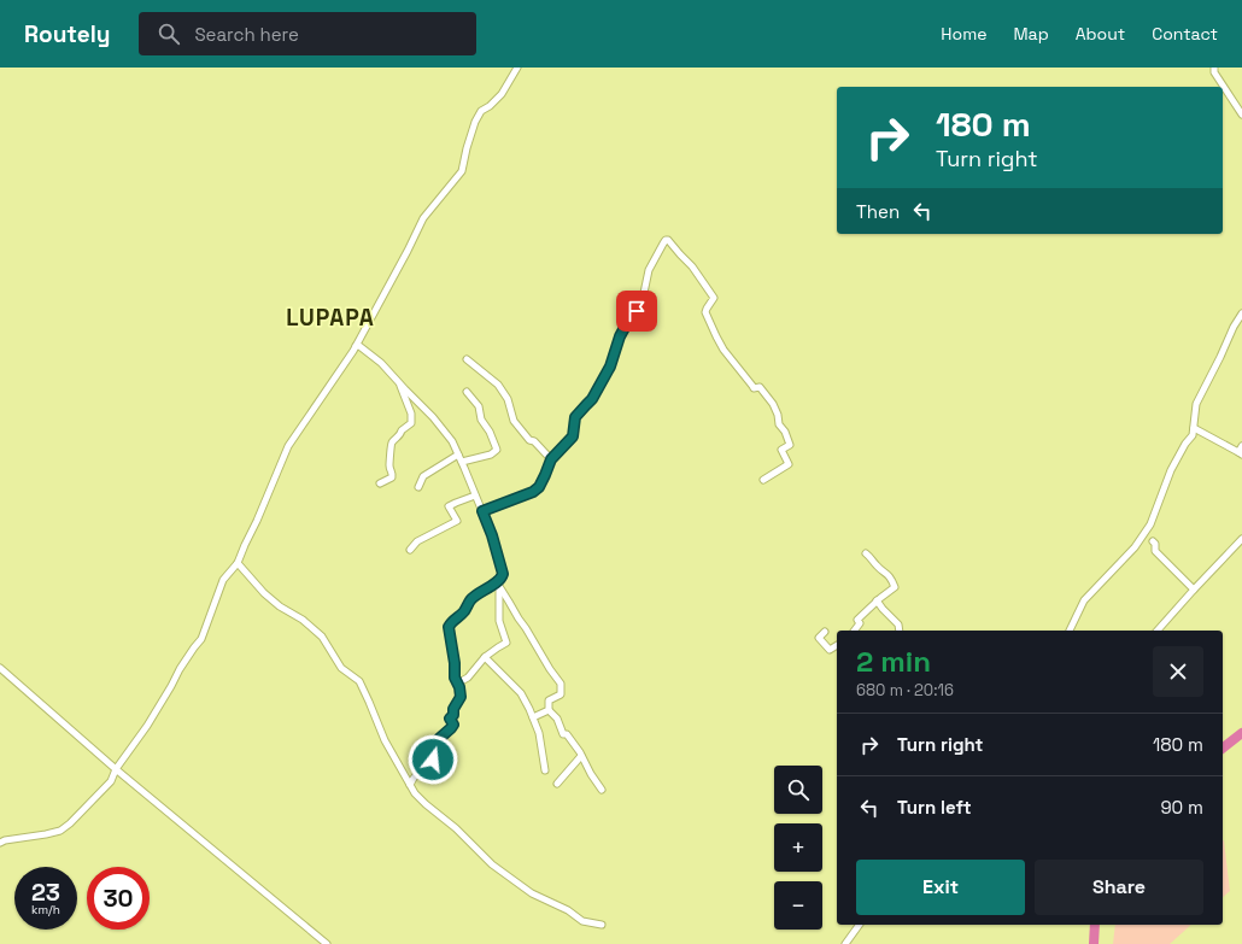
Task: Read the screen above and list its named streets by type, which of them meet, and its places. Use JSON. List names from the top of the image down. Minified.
{"districts":["LUPAPA"],"page":{"header":"Routely","search":"Search here","nav":["Home","Map","About","Contact"],"turn":["180 m","Turn right"],"then":"Then","heading":["2 min","680 m · 20:16"],"list":[{"name":"Turn right","value":"180 m"},{"name":"Turn left","value":"90 m"}],"map_buttons":["+","−"],"buttons":["Exit","Share"],"speed":"23 km/h","limit":"30"}}
